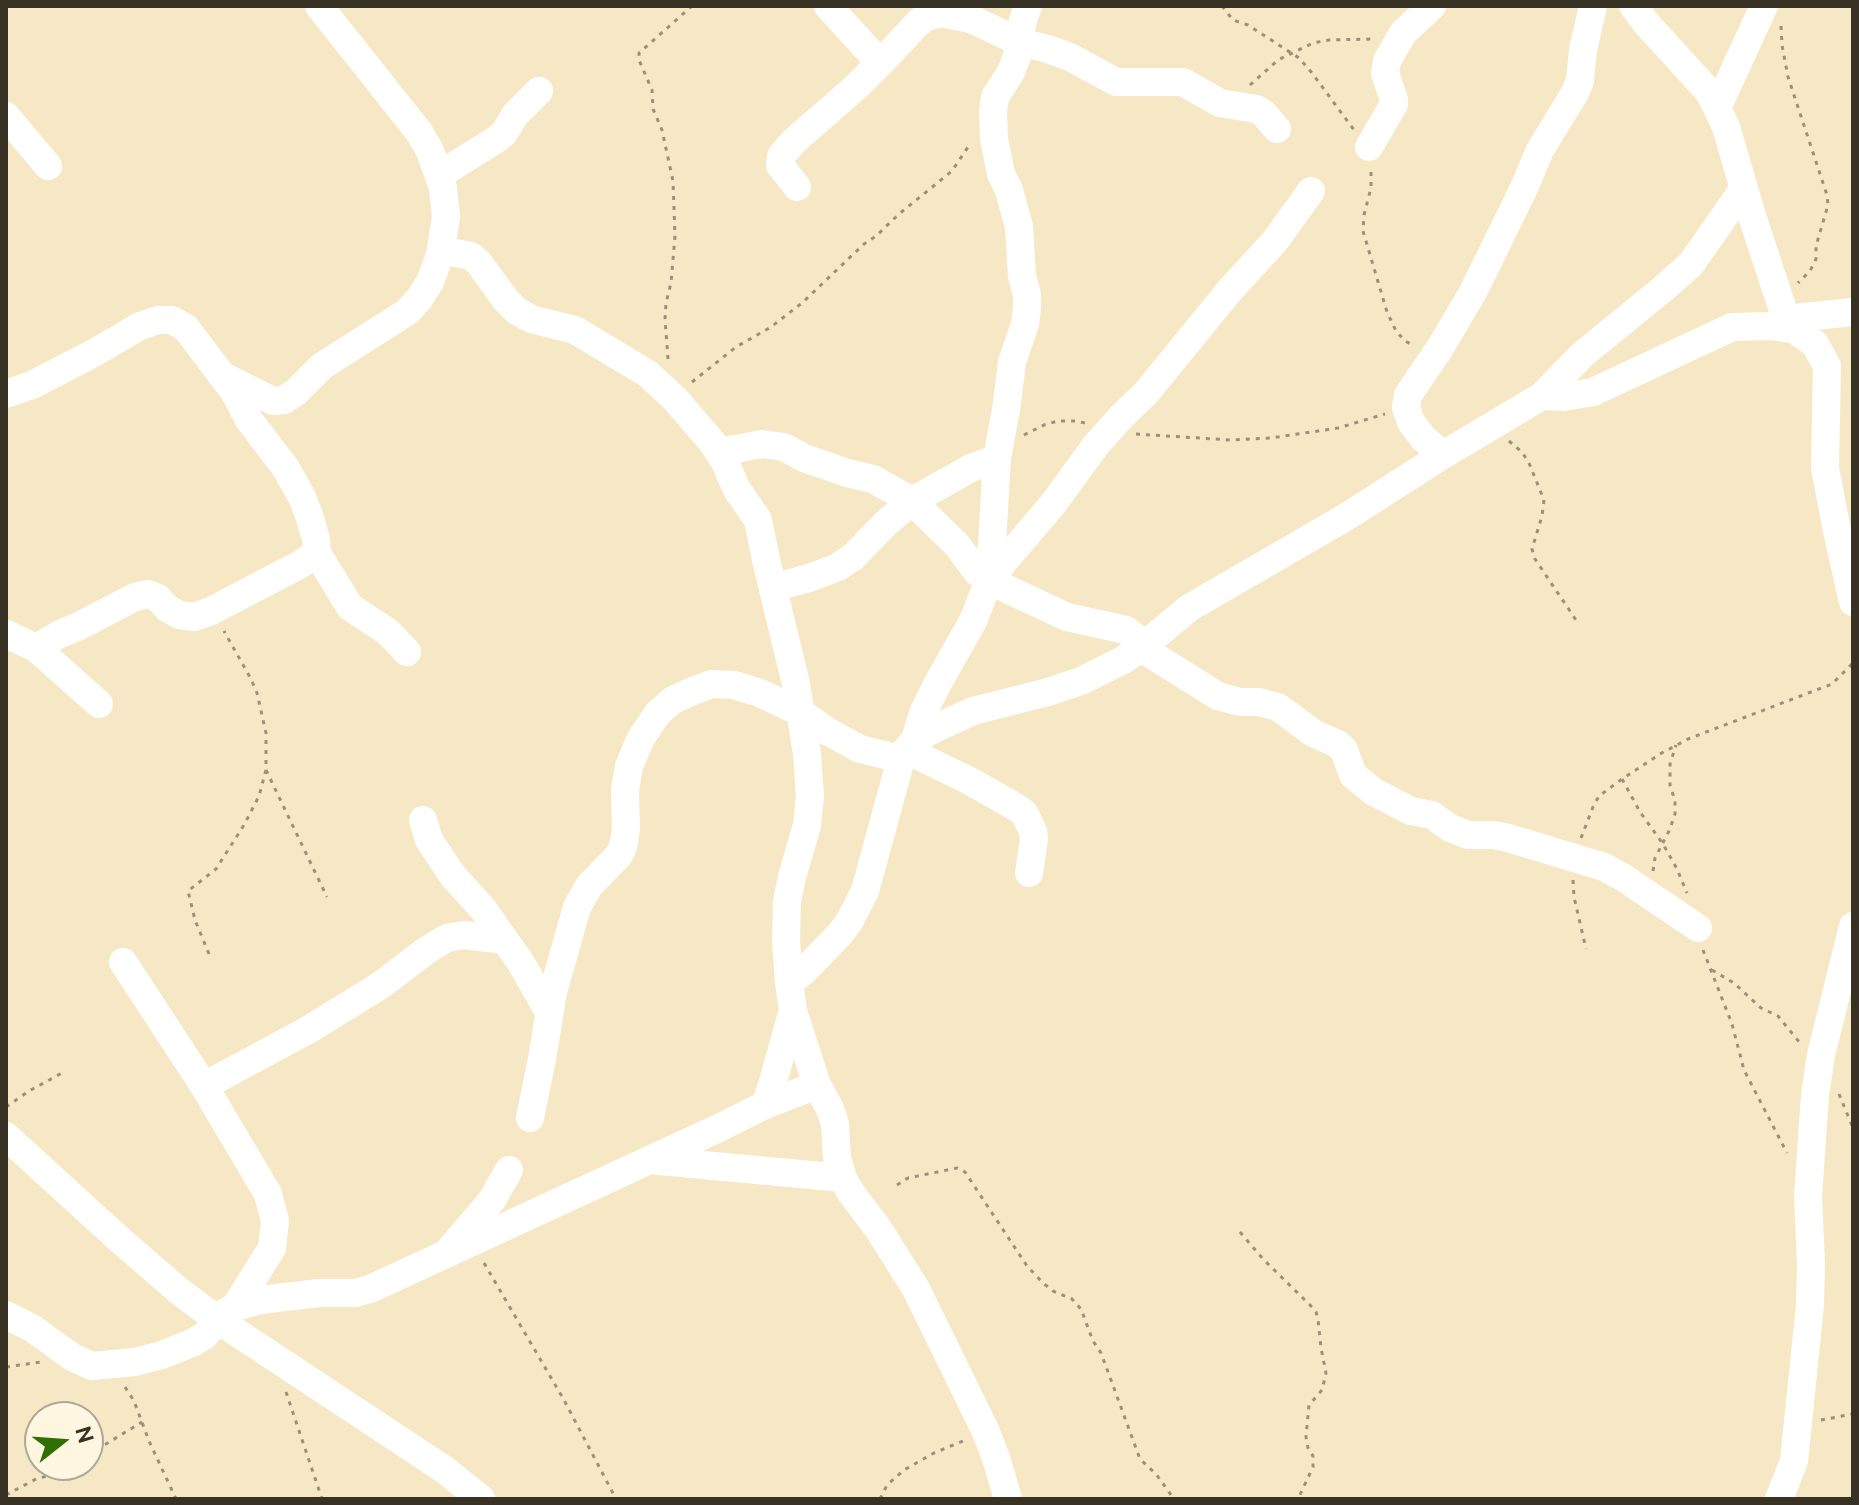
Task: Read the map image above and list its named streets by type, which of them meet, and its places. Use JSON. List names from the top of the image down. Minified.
{"north":"right"}
